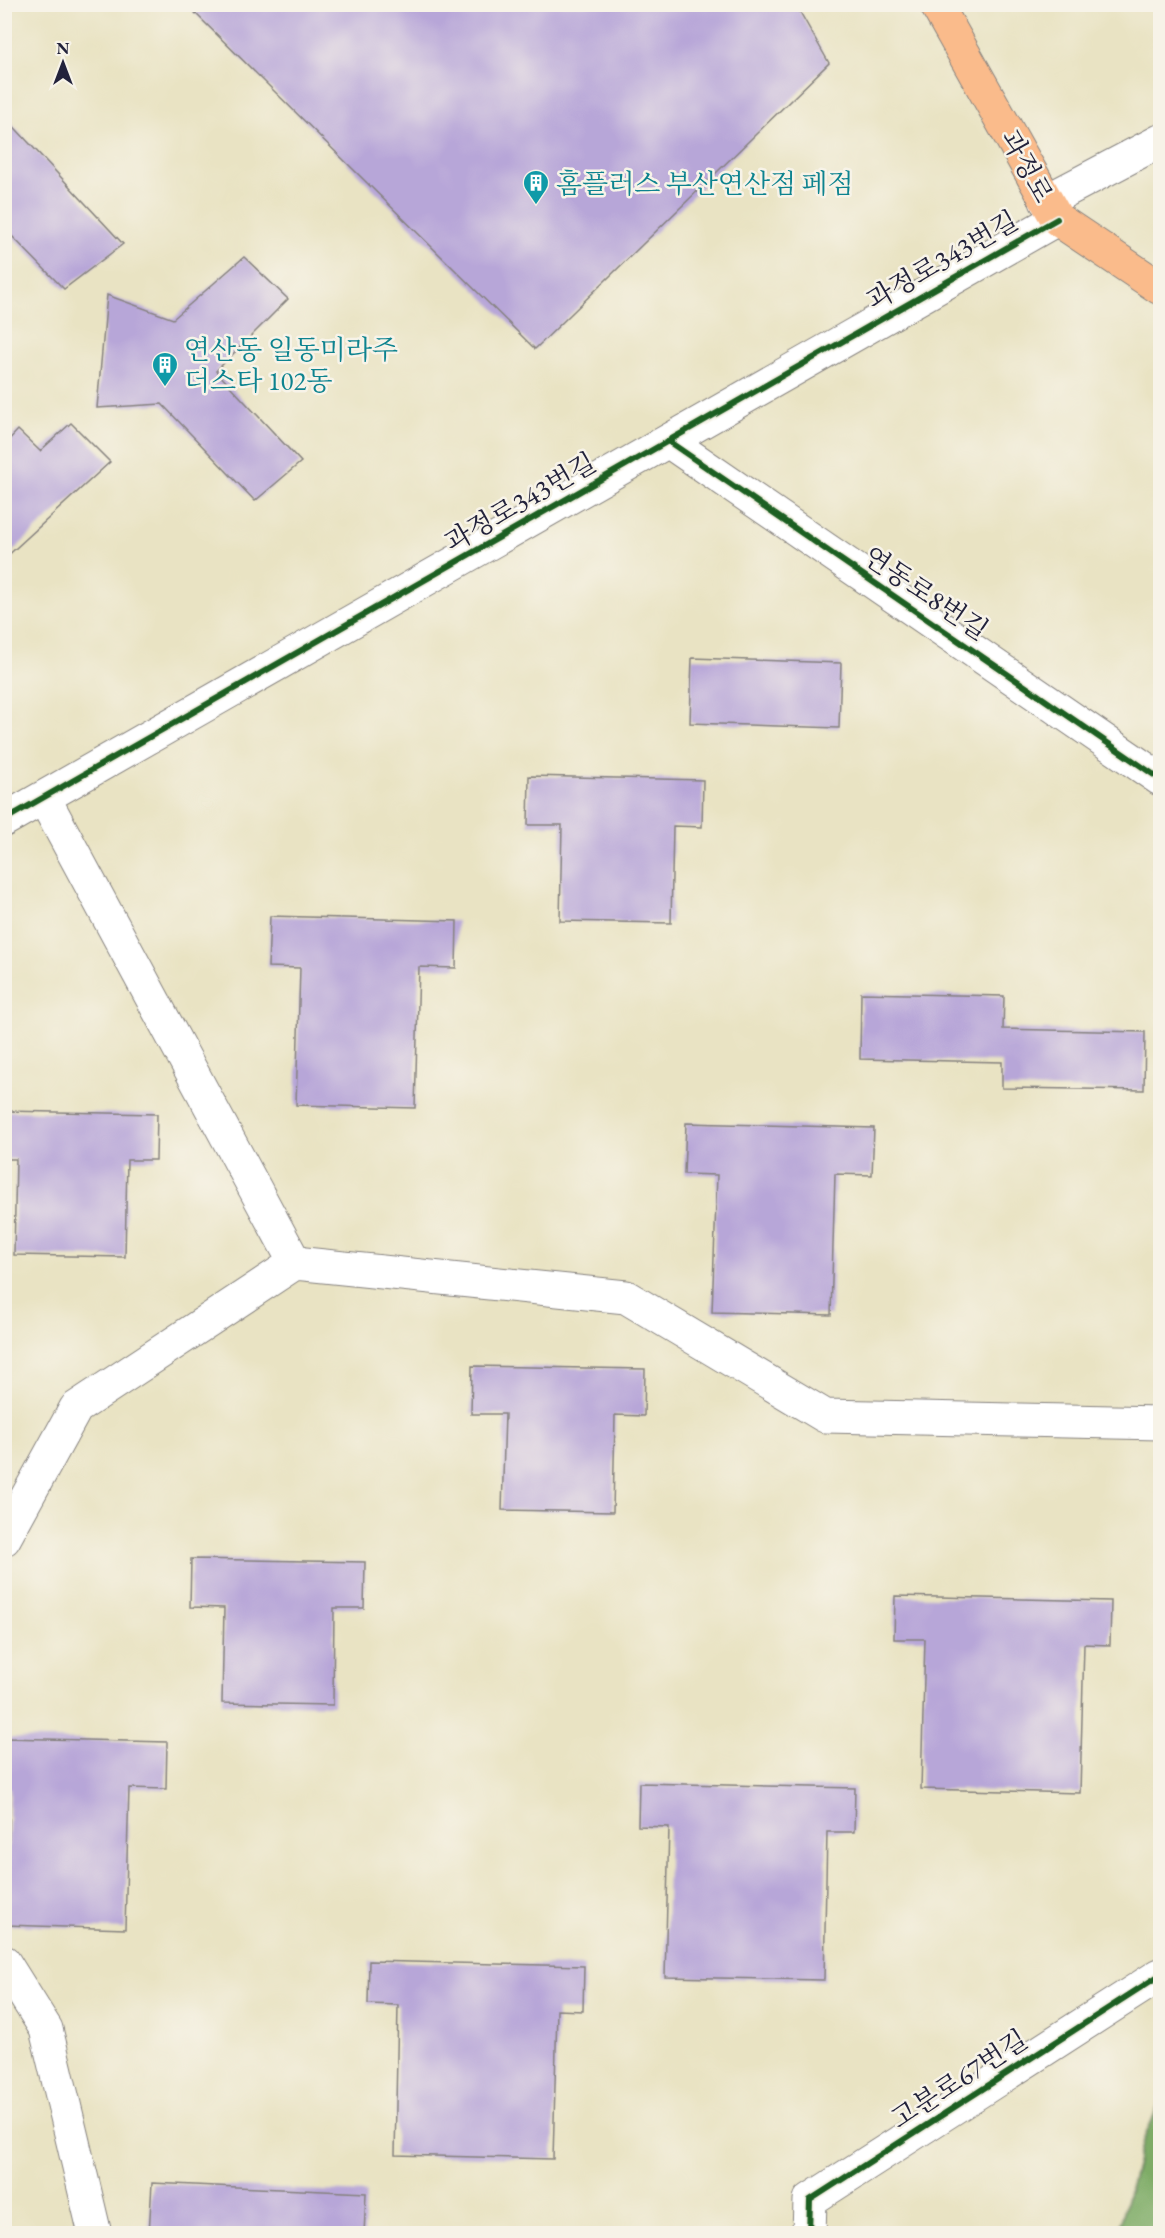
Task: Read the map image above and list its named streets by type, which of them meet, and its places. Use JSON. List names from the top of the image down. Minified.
{"streets":{"main road":["과정로"],"street":["과정로343번길","연동로8번길","고분로67번길"]},"crossings":[["과정로","과정로343번길"],["과정로343번길","연동로8번길"]],"places":{"building":["홈플러스 부산연산점 페점","연산동 일동미라주 더스타 102동"]},"north":"top"}
